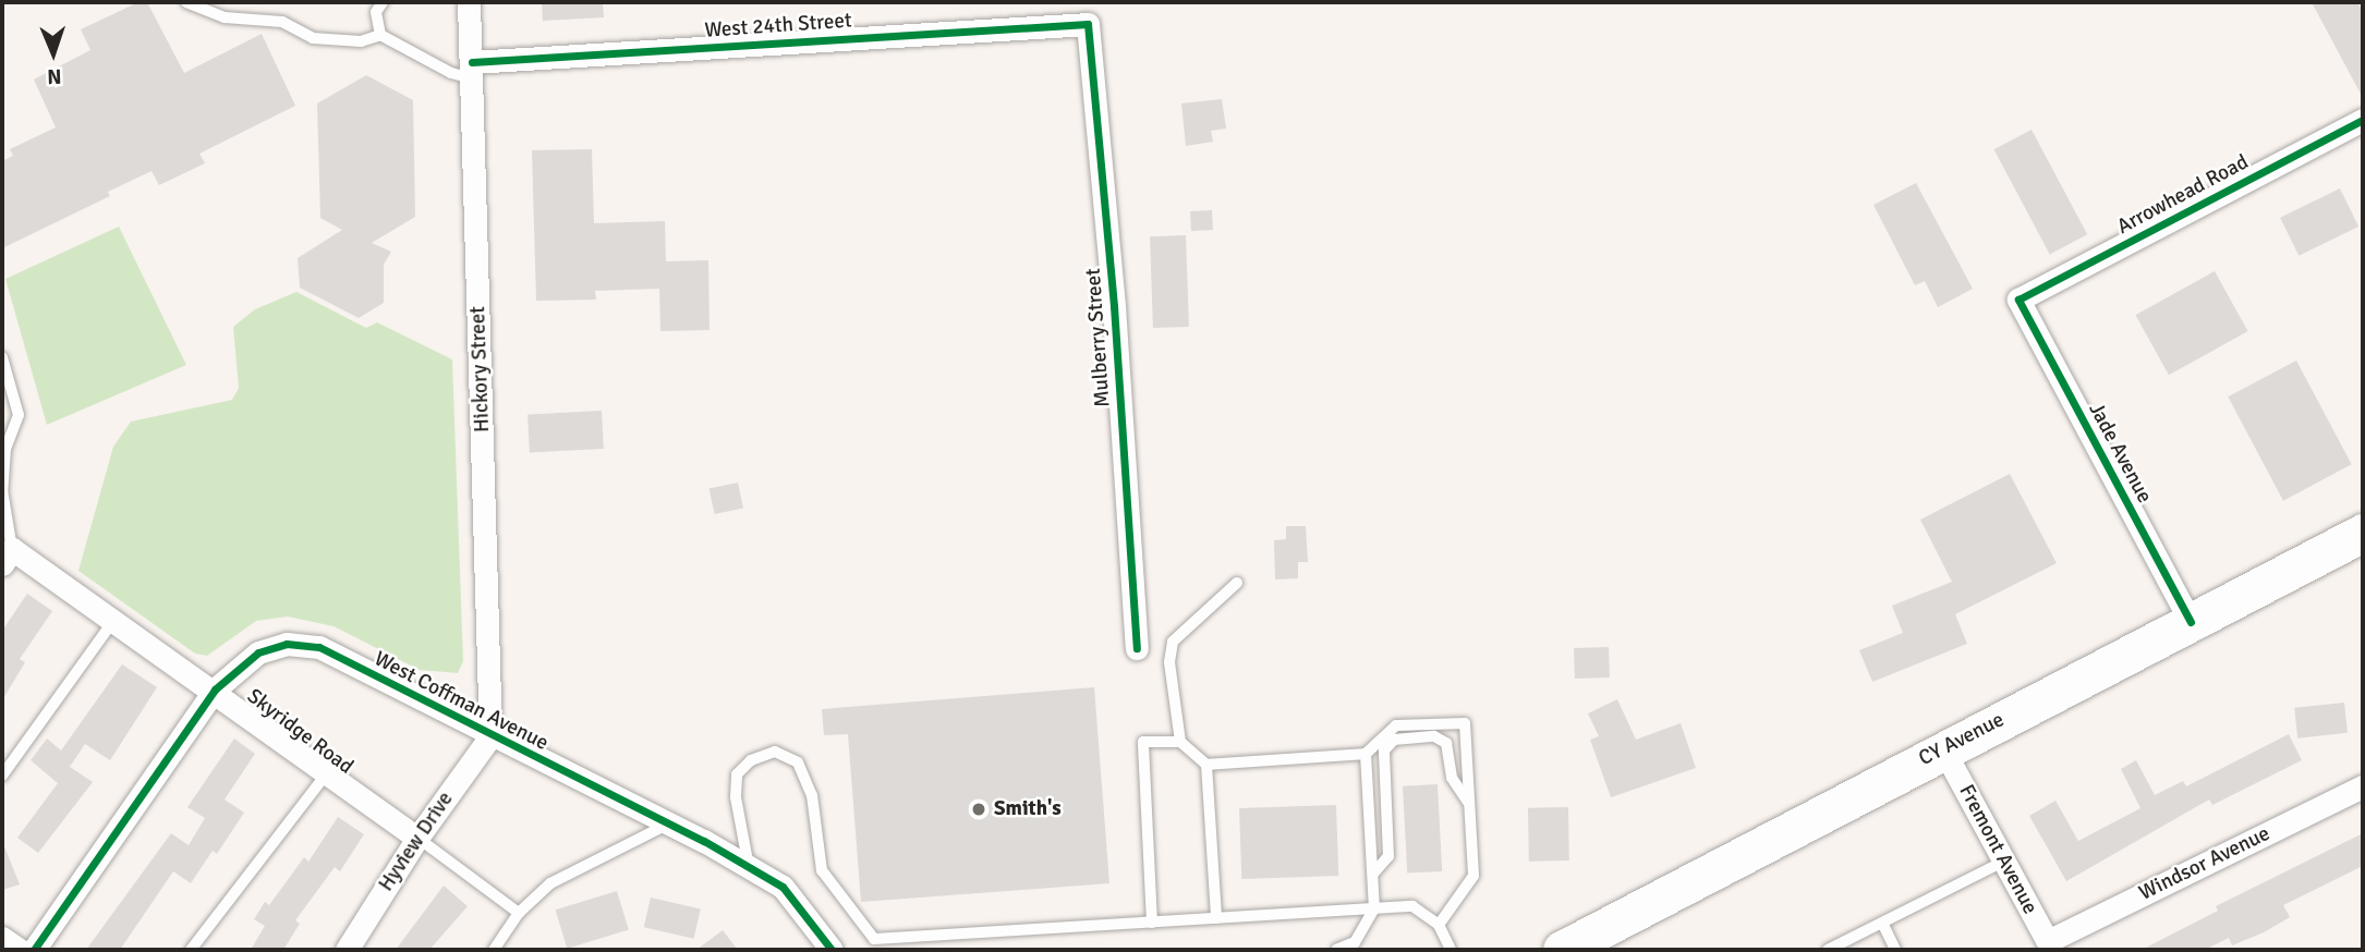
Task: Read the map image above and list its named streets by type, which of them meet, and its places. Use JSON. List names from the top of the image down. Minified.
{"streets":{"main road":["CY Avenue"],"street":["West 24th Street","Arrowhead Road","Mulberry Street","Hickory Street","Jade Avenue","West Coffman Avenue","Skyridge Road","Hyview Drive","Fremont Avenue","Windsor Avenue"]},"crossings":[["West 24th Street","Mulberry Street"],["West 24th Street","Hickory Street"],["Arrowhead Road","Jade Avenue"],["Hickory Street","West Coffman Avenue"],["Hickory Street","Hyview Drive"],["Jade Avenue","CY Avenue"],["West Coffman Avenue","Skyridge Road"],["West Coffman Avenue","Hyview Drive"],["Skyridge Road","Hyview Drive"],["CY Avenue","Fremont Avenue"],["Fremont Avenue","Windsor Avenue"]],"places":["Smith's"],"north":"bottom"}
